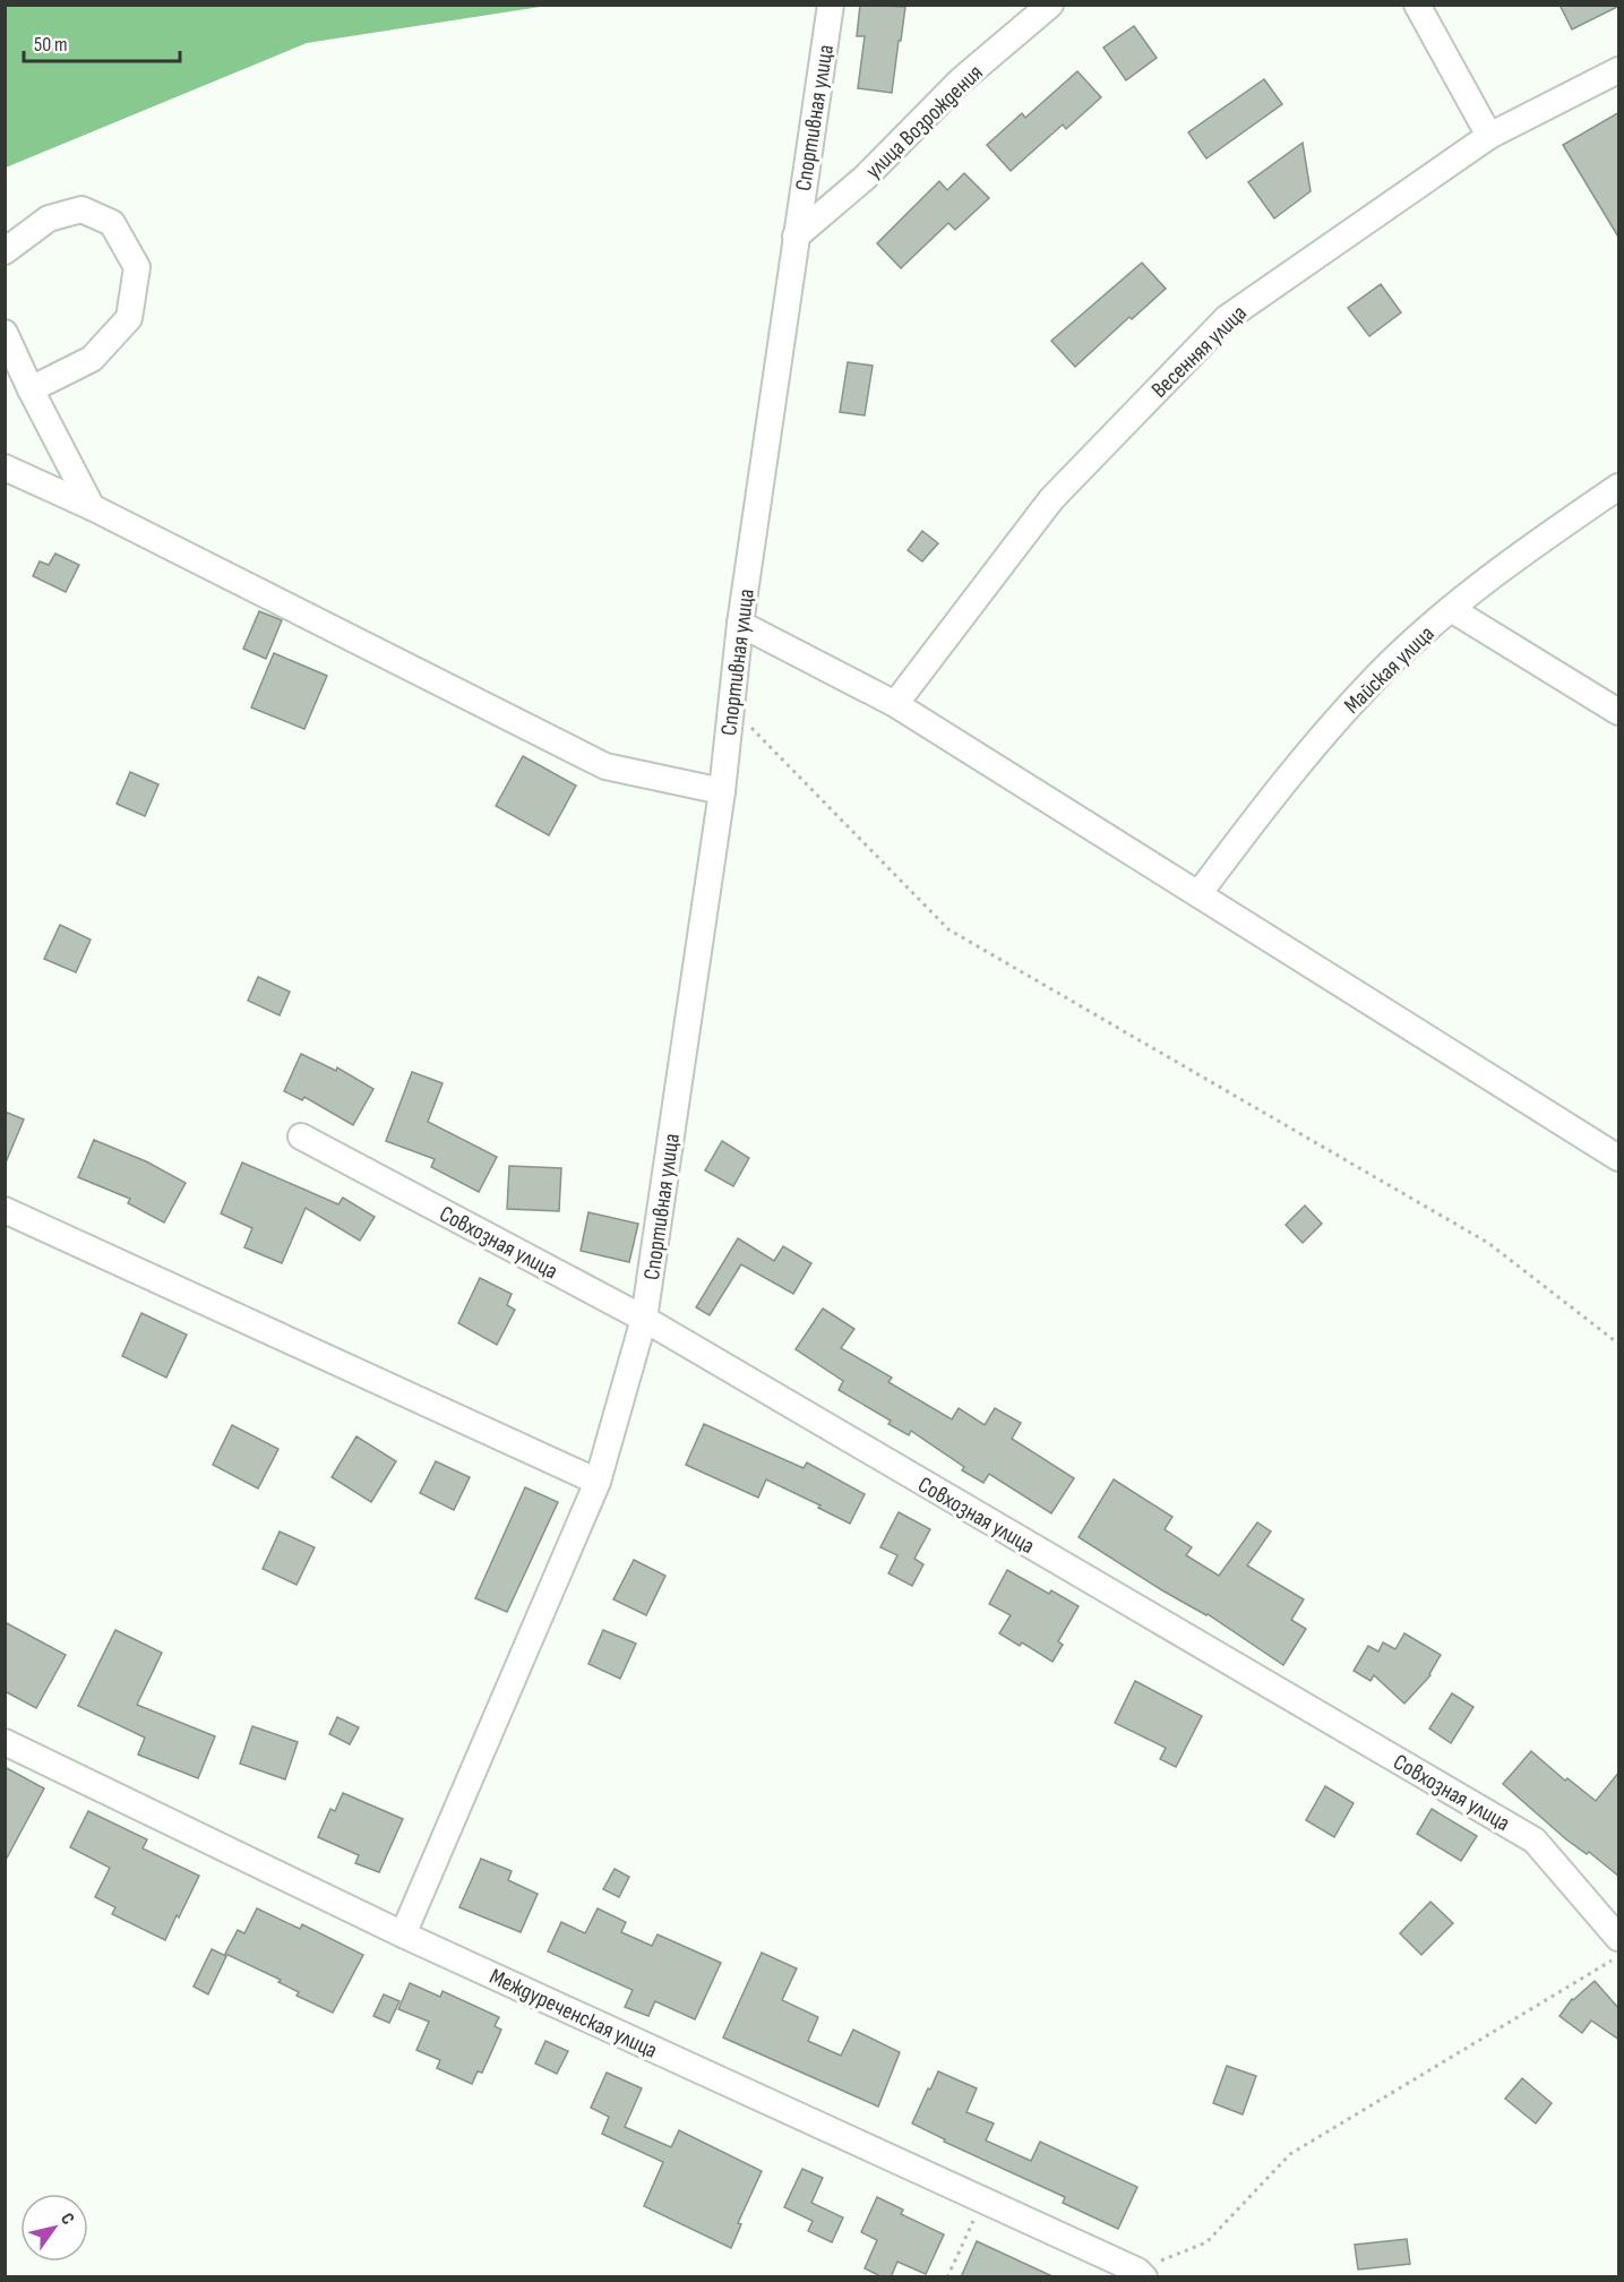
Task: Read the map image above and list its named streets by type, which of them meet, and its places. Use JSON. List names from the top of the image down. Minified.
{"streets":{"street":["Спортивная улица","улица Возрождения","Весенняя улица","Майская улица","Совхозная улица","Междуреченская улица"]},"crossings":[["Спортивная улица","улица Возрождения"],["Спортивная улица","Совхозная улица"],["Спортивная улица","Междуреченская улица"]],"scale_bar":"50 m","north":"top right"}
